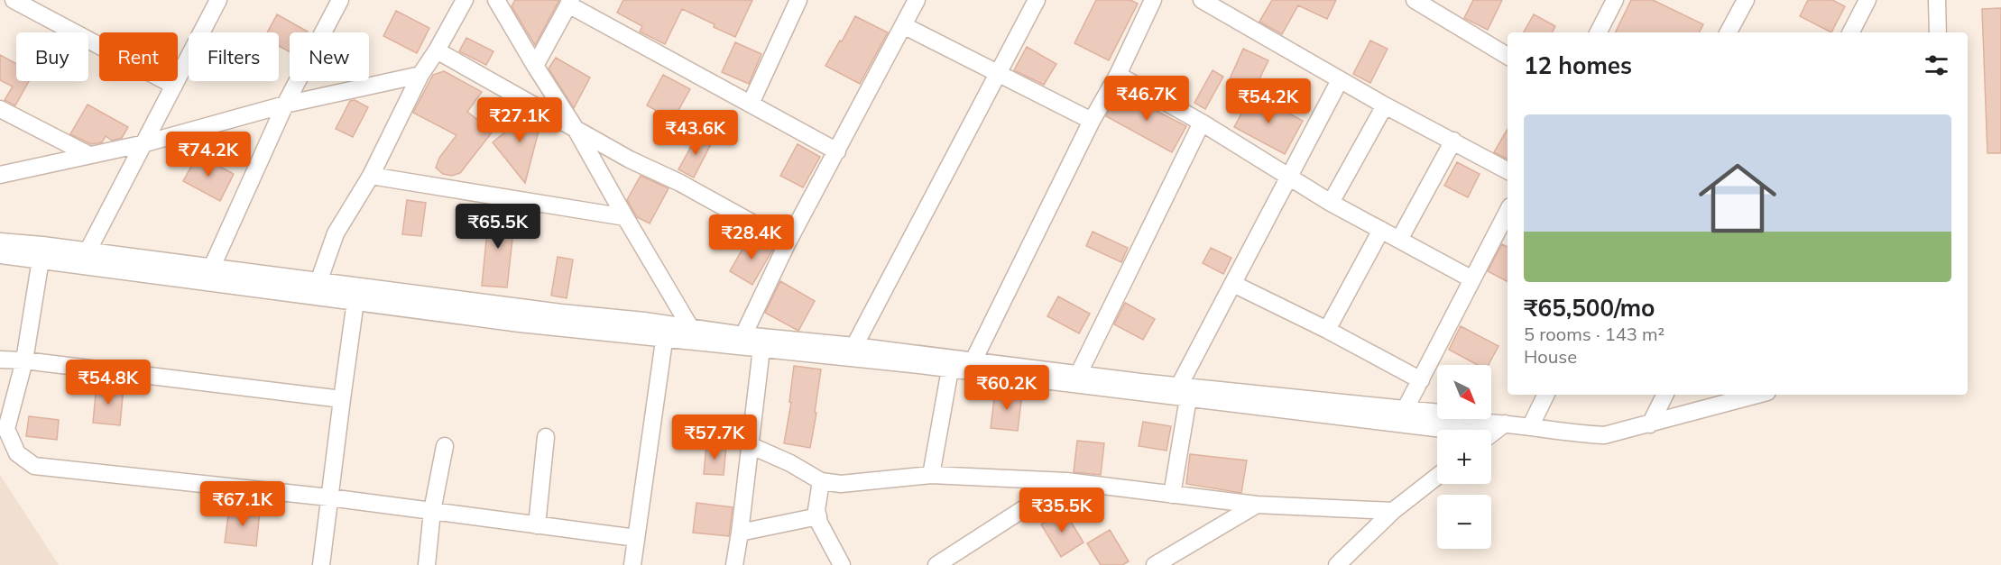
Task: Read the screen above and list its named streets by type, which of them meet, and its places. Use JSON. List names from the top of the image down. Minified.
{"north":"bottom right","page":{"chip":["Buy","Rent","Filters","New"],"heading":"12 homes","price":["₹46.7K","₹54.2K","₹27.1K","₹43.6K","₹74.2K","₹65.5K","₹28.4K","₹54.8K","₹60.2K","₹57.7K","₹67.1K","₹35.5K"],"list":[{"name":"₹65,500/mo","note":"5 rooms · 143 m² · House"}],"map_buttons":["+","−"]}}
